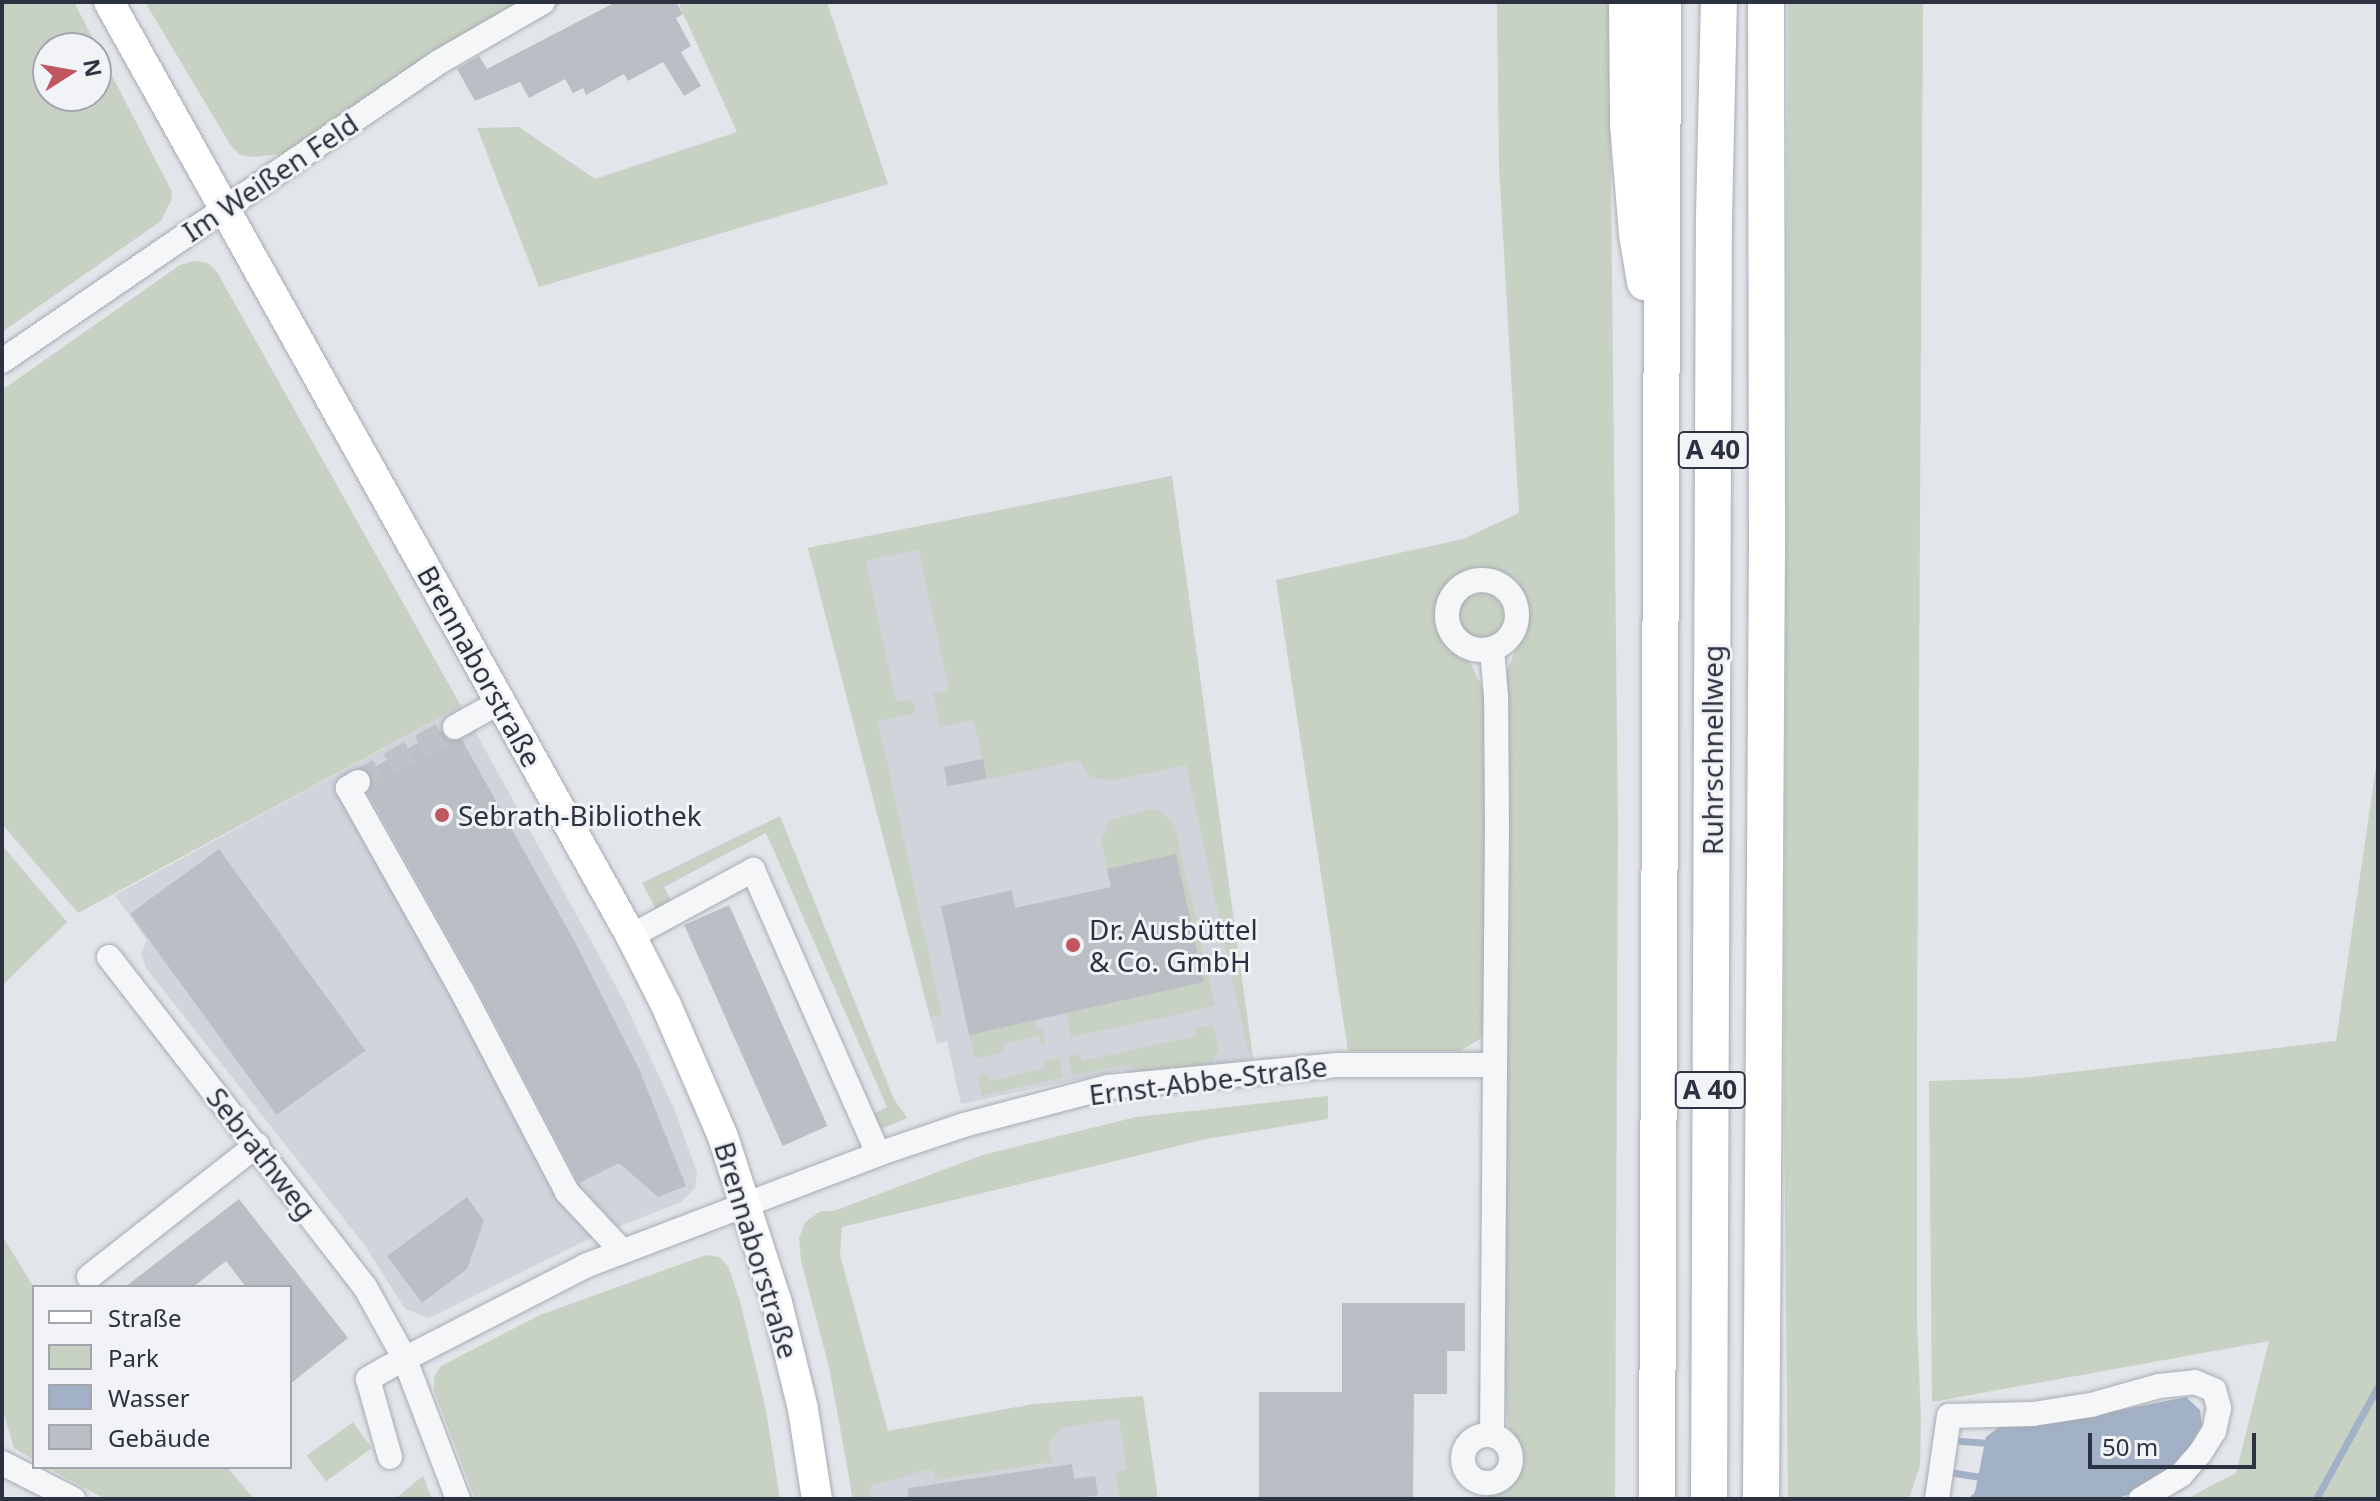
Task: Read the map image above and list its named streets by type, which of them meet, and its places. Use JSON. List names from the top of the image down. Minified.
{"streets":{"highway":["A 40","Ruhrschnellweg"],"main road":["Brennaborstraße"],"street":["Im Weißen Feld","Ernst-Abbe-Straße","Sebrathweg"]},"crossings":[["Im Weißen Feld","Brennaborstraße"],["Brennaborstraße","Ernst-Abbe-Straße"]],"places":["Sebrath-Bibliothek","Dr. Ausbüttel & Co. GmbH"],"legend":["Straße","Park","Wasser","Gebäude"],"scale_bar":"50 m","north":"right"}
